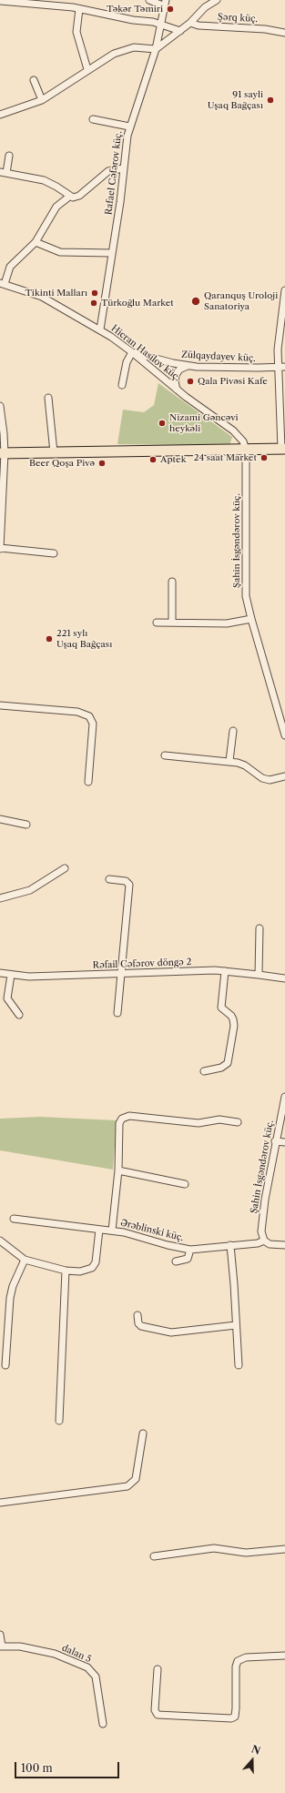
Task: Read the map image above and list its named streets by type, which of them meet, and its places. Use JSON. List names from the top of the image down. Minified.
{"streets":{"street":["Şərq küç.","Rafael Cəfərov küç.","Hicran Hasilov küç.","Zülqaydayev küç.","Şahin İsgəndərov küç.","Rəfail Cəfərov döngə 2","Ərəblinski küç.","dalan 5"]},"crossings":[["Şərq küç.","Rafael Cəfərov küç."],["Rafael Cəfərov küç.","Hicran Hasilov küç."],["Hicran Hasilov küç.","Zülqaydayev küç."],["Hicran Hasilov küç.","Şahin İsgəndərov küç."],["Şahin İsgəndərov küç.","Ərəblinski küç."]],"places":["Təkər Təmiri","91 sayli Uşaq Bağçası","Tikinti Malları","Qaranquş Uroloji Sanatoriya","Türkoğlu Market","Qala Pivəsi Kafe","Nizami Gəncəvi heykəli","24 saat Market","Aptek","Beer Qoşa Pivə","221 sylı Uşaq Bağçası"],"scale_bar":"100 m","north":"top"}
